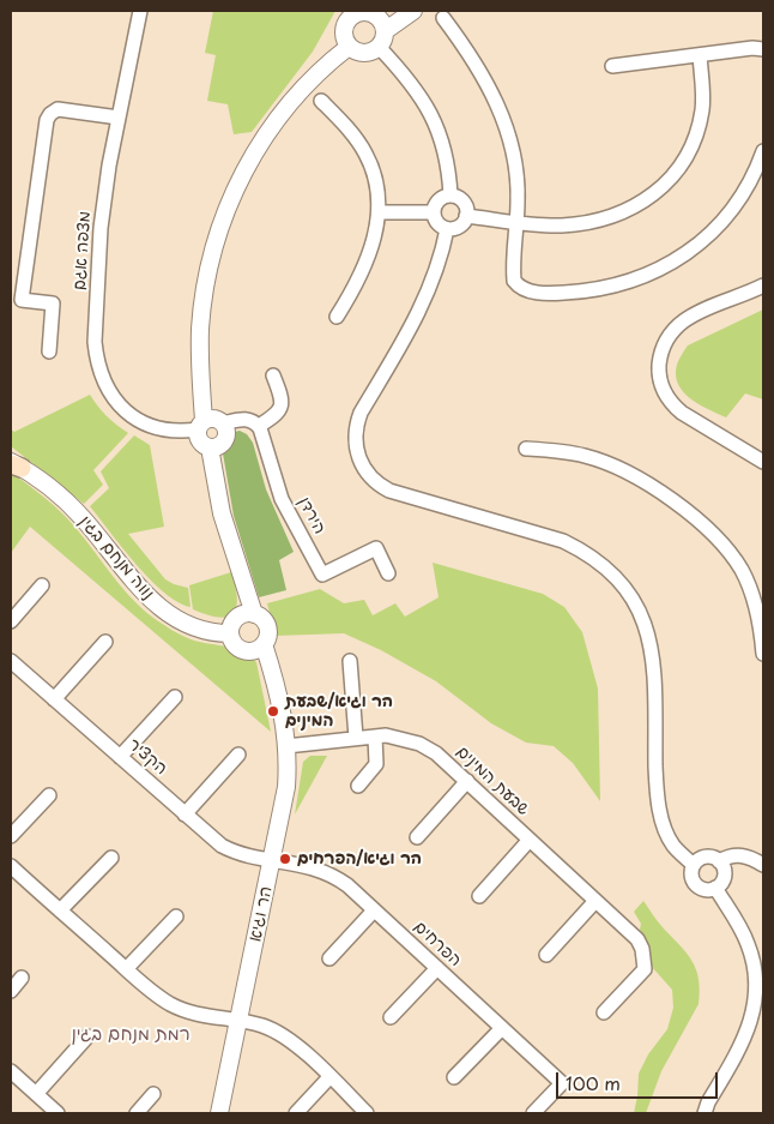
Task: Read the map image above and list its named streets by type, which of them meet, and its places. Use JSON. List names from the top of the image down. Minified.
{"streets":{"street":["מצפה אגם","הירדן","נווה מנחם בגין","הקציר","שבעת המינים","הר וגיא","הפרחים"]},"crossings":[["נווה מנחם בגין","הר וגיא"],["הקציר","הר וגיא"],["הקציר","הפרחים"],["שבעת המינים","הר וגיא"],["הר וגיא","הפרחים"]],"districts":["רמת מנחם בגין"],"places":["הר וגיא/שבעת המינים","הר וגיא/הפרחים"],"scale_bar":"100 m"}
